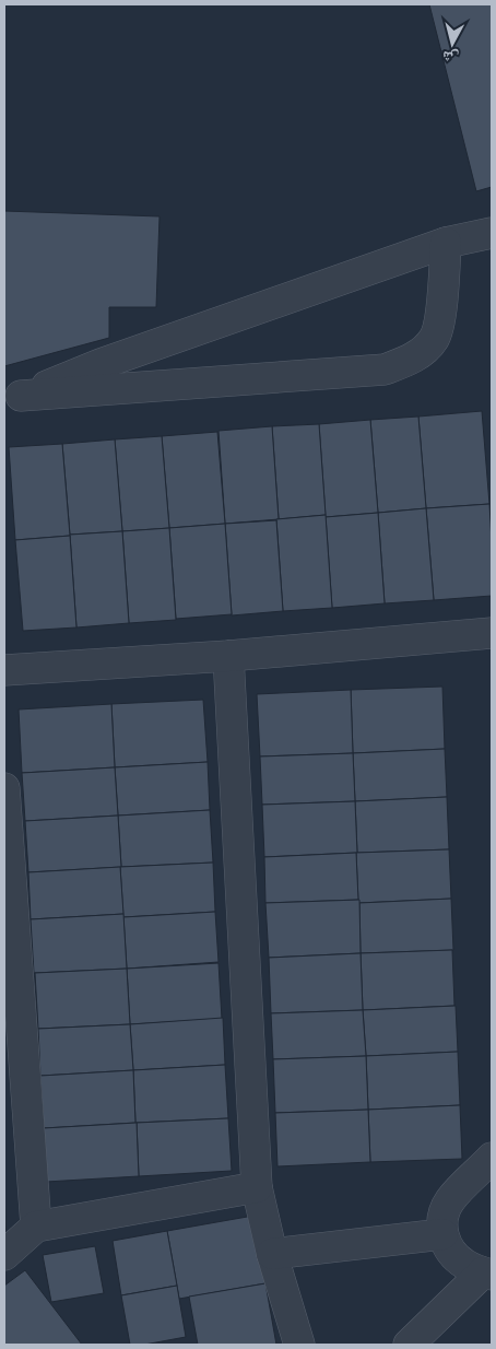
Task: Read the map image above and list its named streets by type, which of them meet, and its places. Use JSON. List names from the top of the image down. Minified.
{"north":"bottom"}
